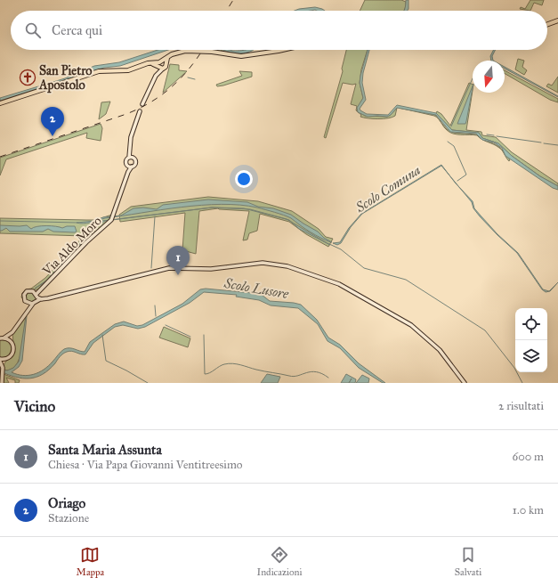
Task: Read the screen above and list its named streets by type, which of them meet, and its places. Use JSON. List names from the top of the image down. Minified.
{"streets":{"main road":["Via Aldo Moro"]},"water":["Scolo Comuna","Scolo Lusore"],"places":{"church":["San Pietro Apostolo"]},"north":"bottom","page":{"search":"Cerca qui","pins":["2","1"],"heading":["Vicino","2 risultati"],"list":[{"mark":"1","name":"Santa Maria Assunta","note":"Chiesa · Via Papa Giovanni Ventitreesimo","value":"600 m"},{"mark":"2","name":"Oriago","note":"Stazione","value":"1.0 km"}],"nav":["Mappa","Indicazioni","Salvati"]}}
